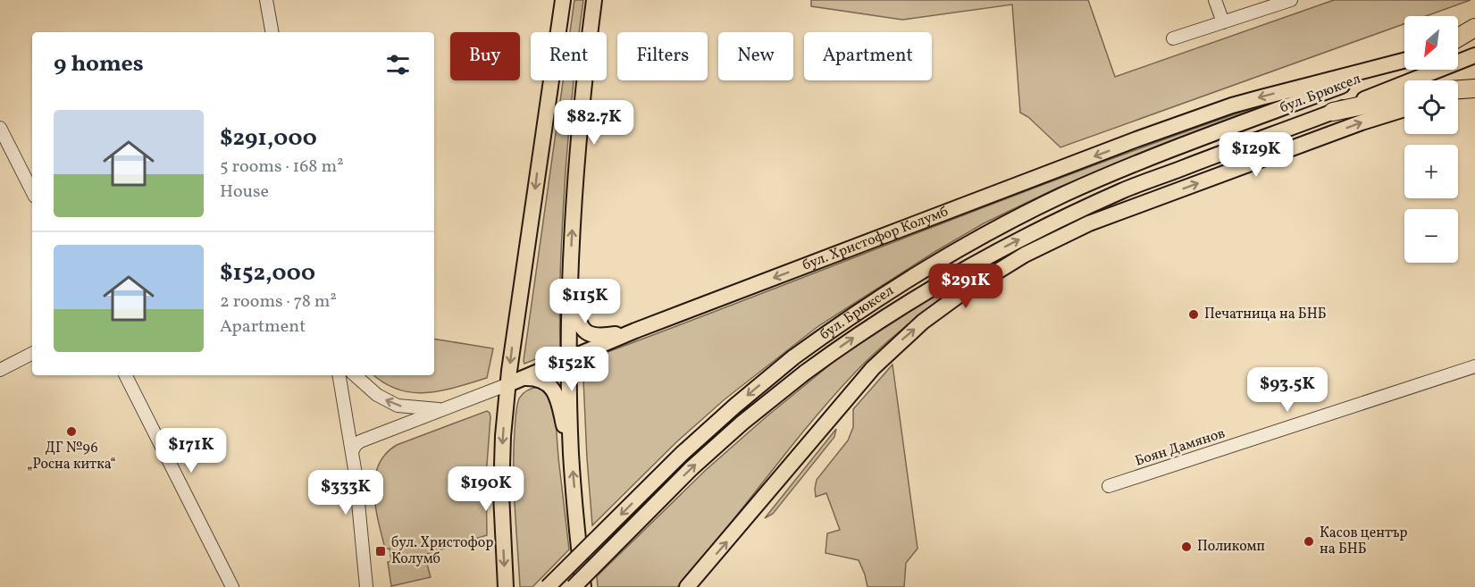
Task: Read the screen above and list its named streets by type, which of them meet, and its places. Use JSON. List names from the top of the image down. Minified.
{"streets":{"main road":["бул. Брюксел","бул. Христофор Колумб"],"street":["Боян Дамянов"]},"places":{"other":["Печатница на БНБ","ДГ №96 „Росна китка“","Касов център на БНБ","Поликомп"],"transit":["бул. Христофор Колумб"]},"north":"bottom left","page":{"map_buttons":["+","−"],"chip":["Buy","Rent","Filters","New","Apartment"],"heading":"9 homes","list":[{"name":"$291,000","note":"5 rooms · 168 m² · House"},{"name":"$152,000","note":"2 rooms · 78 m² · Apartment"}],"price":["$82.7K","$129K","$291K","$115K","$152K","$93.5K","$171K","$190K","$333K"]}}
